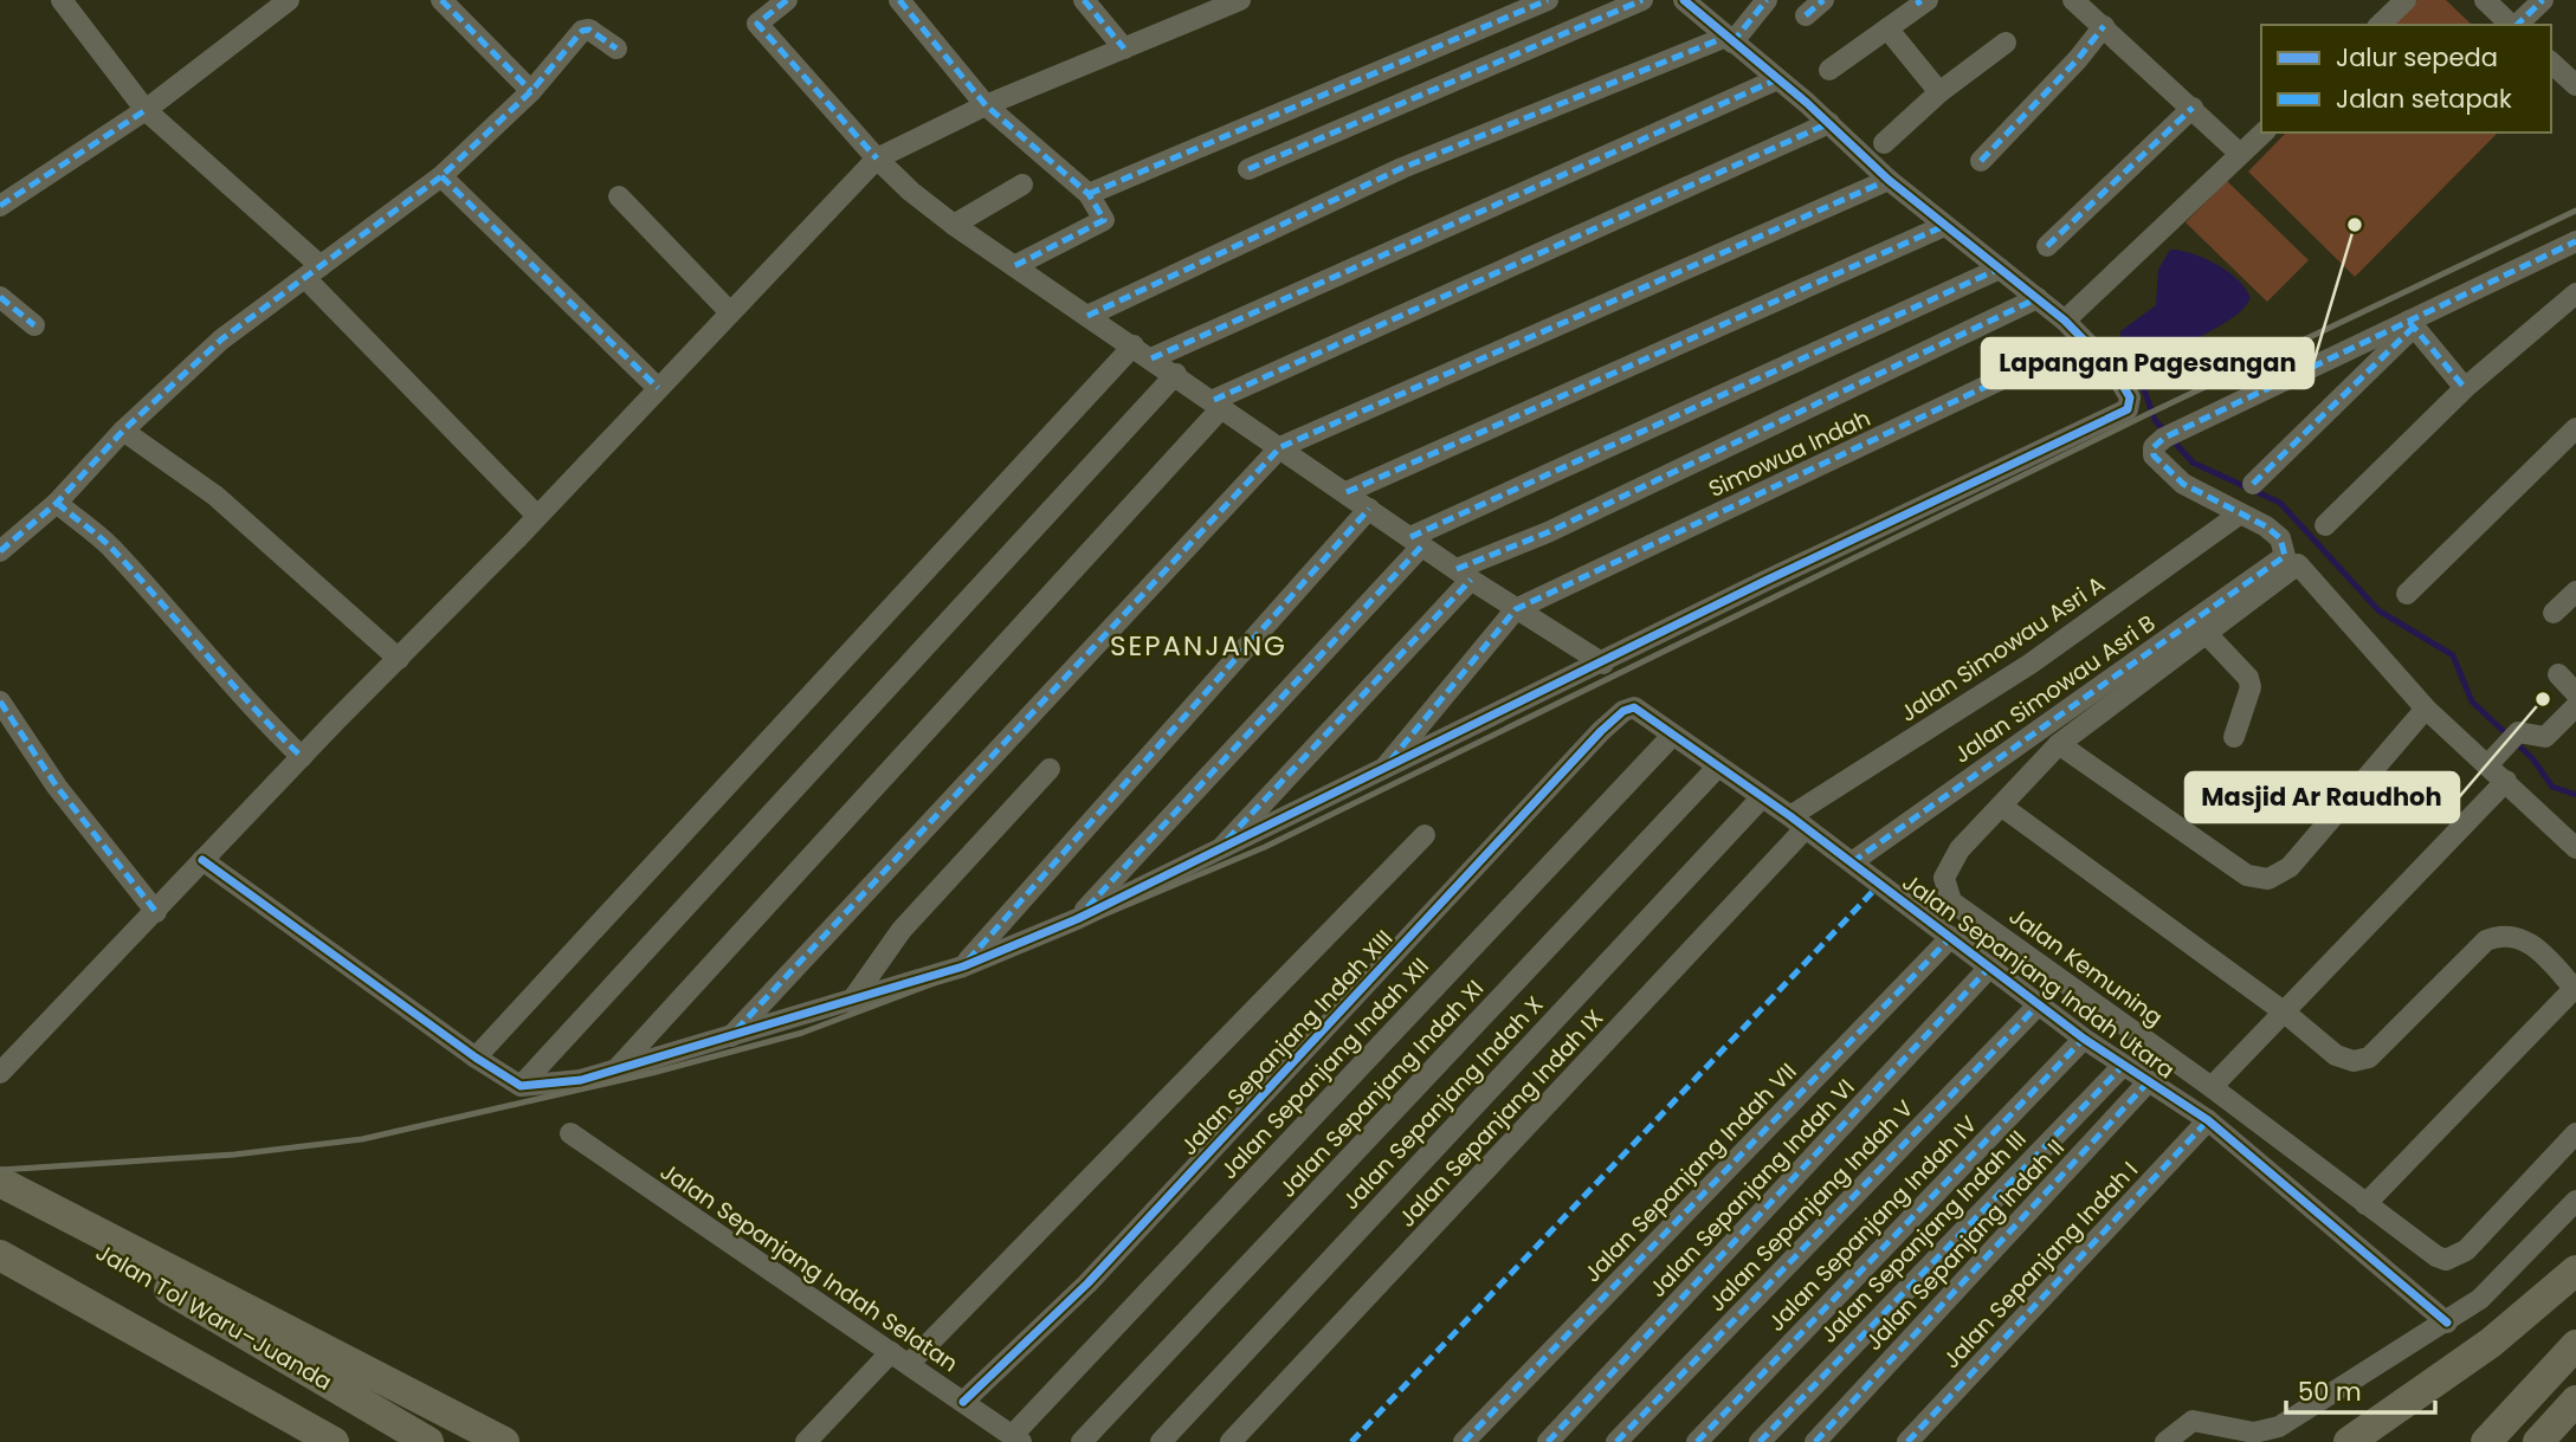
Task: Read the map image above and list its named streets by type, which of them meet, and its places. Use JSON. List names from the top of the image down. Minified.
{"streets":{"highway":["Jalan Tol Waru–Juanda"],"street":["Simowua Indah","Jalan Simowau Asri A","Jalan Simowau Asri B","Jalan Kemuning","Jalan Sepanjang Indah Utara","Jalan Sepanjang Indah XIII","Jalan Sepanjang Indah XII","Jalan Sepanjang Indah XI","Jalan Sepanjang Indah X","Jalan Sepanjang Indah IX","Jalan Sepanjang Indah VII","Jalan Sepanjang Indah VI","Jalan Sepanjang Indah V","Jalan Sepanjang Indah IV","Jalan Sepanjang Indah III","Jalan Sepanjang Indah II","Jalan Sepanjang Indah I","Jalan Sepanjang Indah Selatan"]},"crossings":[["Jalan Simowau Asri A","Jalan Sepanjang Indah Utara"],["Jalan Simowau Asri A","Jalan Sepanjang Indah IX"],["Jalan Simowau Asri B","Jalan Kemuning"],["Jalan Simowau Asri B","Jalan Sepanjang Indah Utara"],["Jalan Sepanjang Indah Utara","Jalan Sepanjang Indah XIII"],["Jalan Sepanjang Indah Utara","Jalan Sepanjang Indah XII"],["Jalan Sepanjang Indah Utara","Jalan Sepanjang Indah XI"],["Jalan Sepanjang Indah Utara","Jalan Sepanjang Indah X"],["Jalan Sepanjang Indah Utara","Jalan Sepanjang Indah IX"],["Jalan Sepanjang Indah Utara","Jalan Sepanjang Indah VII"],["Jalan Sepanjang Indah Utara","Jalan Sepanjang Indah VI"],["Jalan Sepanjang Indah Utara","Jalan Sepanjang Indah V"],["Jalan Sepanjang Indah Utara","Jalan Sepanjang Indah IV"],["Jalan Sepanjang Indah Utara","Jalan Sepanjang Indah III"],["Jalan Sepanjang Indah Utara","Jalan Sepanjang Indah II"],["Jalan Sepanjang Indah Utara","Jalan Sepanjang Indah I"],["Jalan Sepanjang Indah XIII","Jalan Sepanjang Indah Selatan"],["Jalan Sepanjang Indah XII","Jalan Sepanjang Indah Selatan"]],"districts":["SEPANJANG"],"places":["Lapangan Pagesangan","Masjid Ar Raudhoh"],"legend":["Jalur sepeda","Jalan setapak"],"scale_bar":"50 m"}
